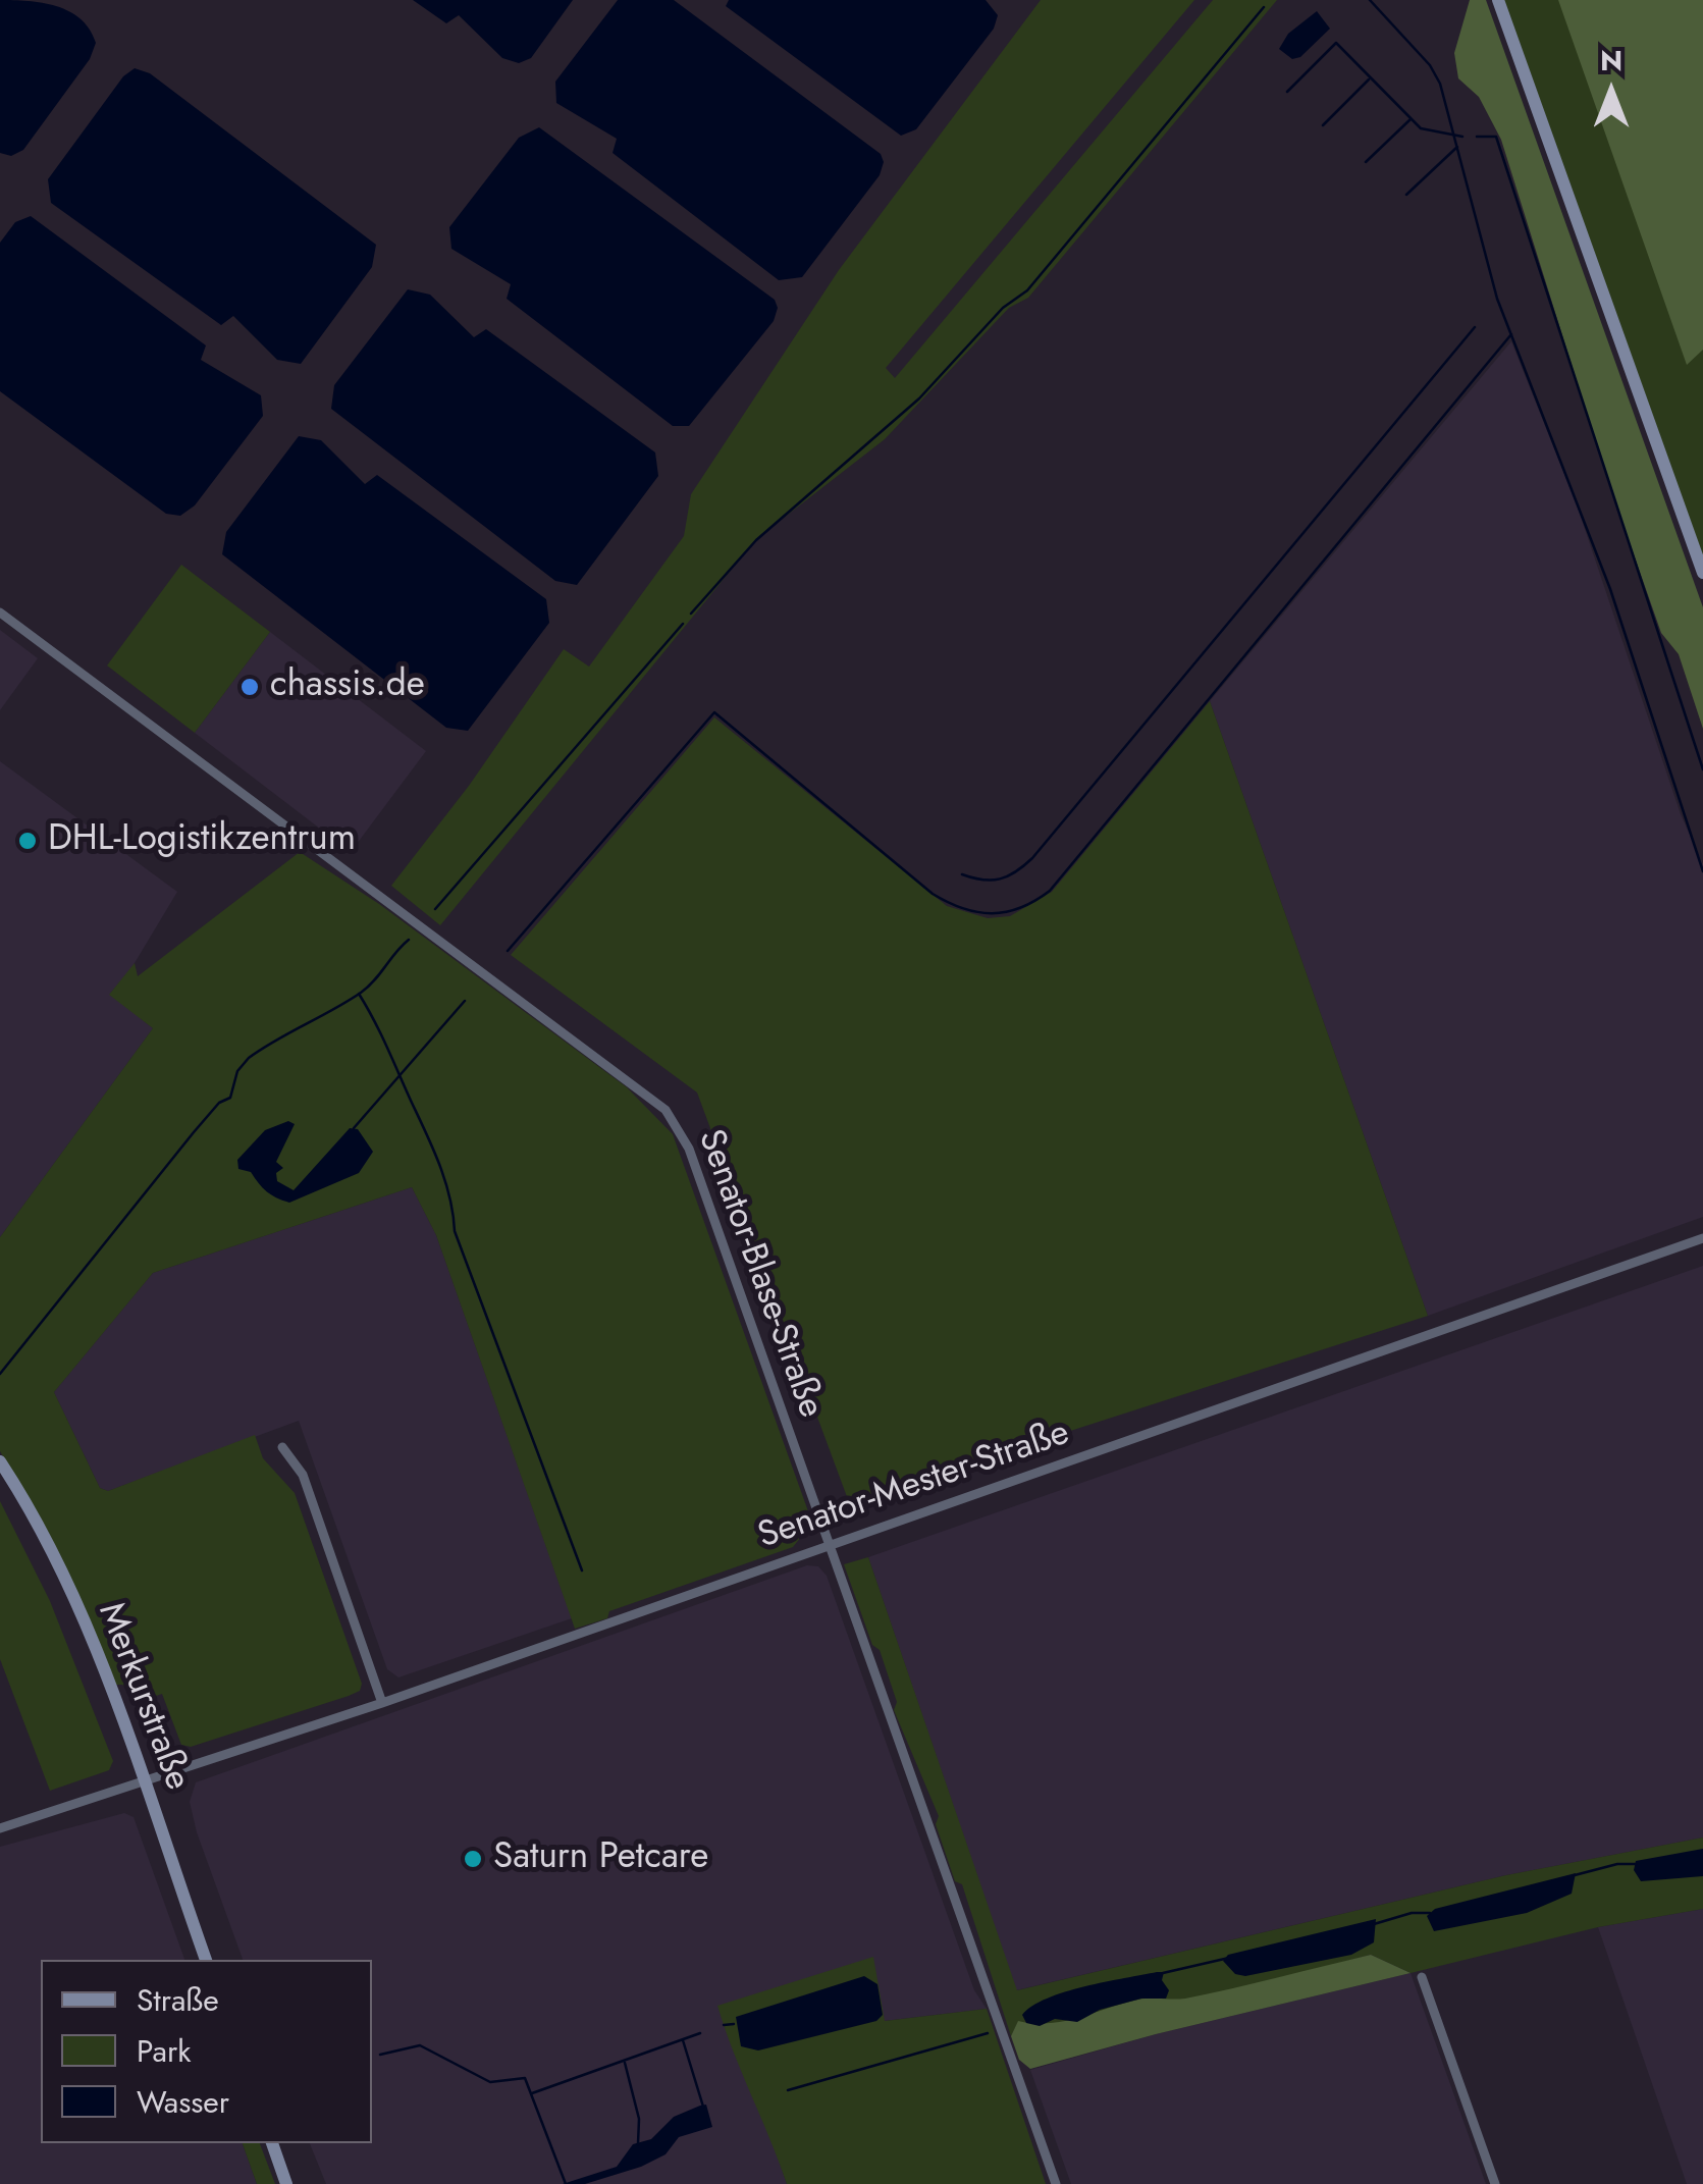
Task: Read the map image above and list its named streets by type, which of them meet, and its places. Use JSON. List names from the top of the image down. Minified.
{"streets":{"street":["Senator-Blase-Straße","Senator-Mester-Straße","Merkurstraße"]},"crossings":[["Senator-Blase-Straße","Senator-Mester-Straße"],["Senator-Mester-Straße","Merkurstraße"]],"places":["chassis.de","DHL-Logistikzentrum","Saturn Petcare"],"legend":["Straße","Park","Wasser"],"north":"top"}
